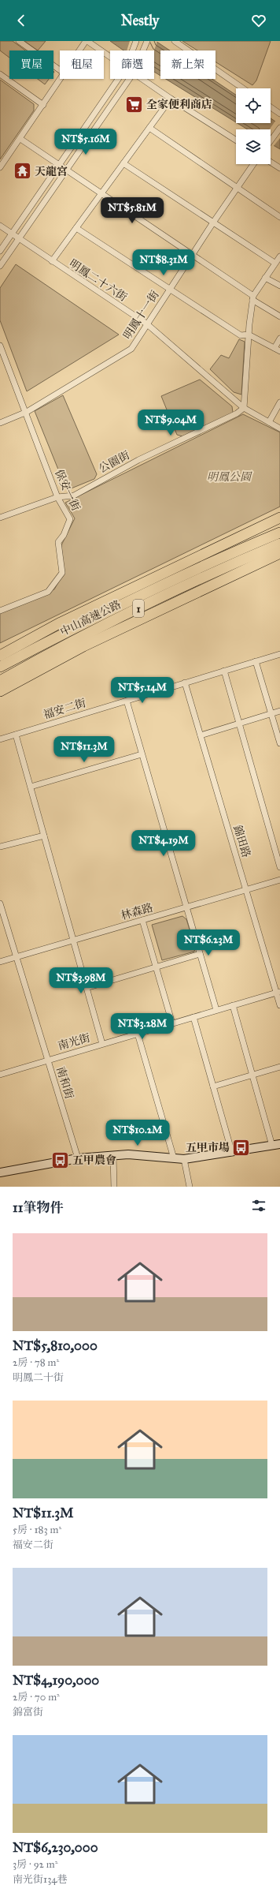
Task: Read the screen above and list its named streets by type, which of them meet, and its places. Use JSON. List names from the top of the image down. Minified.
{"streets":{"highway":["1","中山高速公路"],"street":["明鳳二十六街","明鳳十一街","公園街","保安一街","福安二街","錦田路","林森路","南光街","南和街"]},"crossings":[["明鳳二十六街","明鳳十一街"],["明鳳二十六街","公園街"],["明鳳十一街","保安一街"],["公園街","保安一街"],["福安二街","錦田路"],["錦田路","林森路"],["錦田路","南光街"],["林森路","南和街"],["南光街","南和街"]],"parks":["明鳳公園"],"places":{"supermarket":["全家便利商店"],"temple":["天龍宮"],"bus stop":["五甲市場","五甲農會"]},"page":{"header":"Nestly","chip":["買屋","租屋","篩選","新上架"],"price":["NT$5.16M","NT$5.81M","NT$8.31M","NT$9.04M","NT$5.14M","NT$11.3M","NT$4.19M","NT$6.23M","NT$3.98M","NT$3.28M","NT$10.2M"],"heading":"11筆物件","list":[{"name":"NT$5,810,000","note":"2房 · 78 m² · 明鳳二十街"},{"name":"NT$11.3M","note":"5房 · 183 m² · 福安二街"},{"name":"NT$4,190,000","note":"2房 · 70 m² · 錦富街"},{"name":"NT$6,230,000","note":"3房 · 92 m² · 南光街134巷"}]}}
